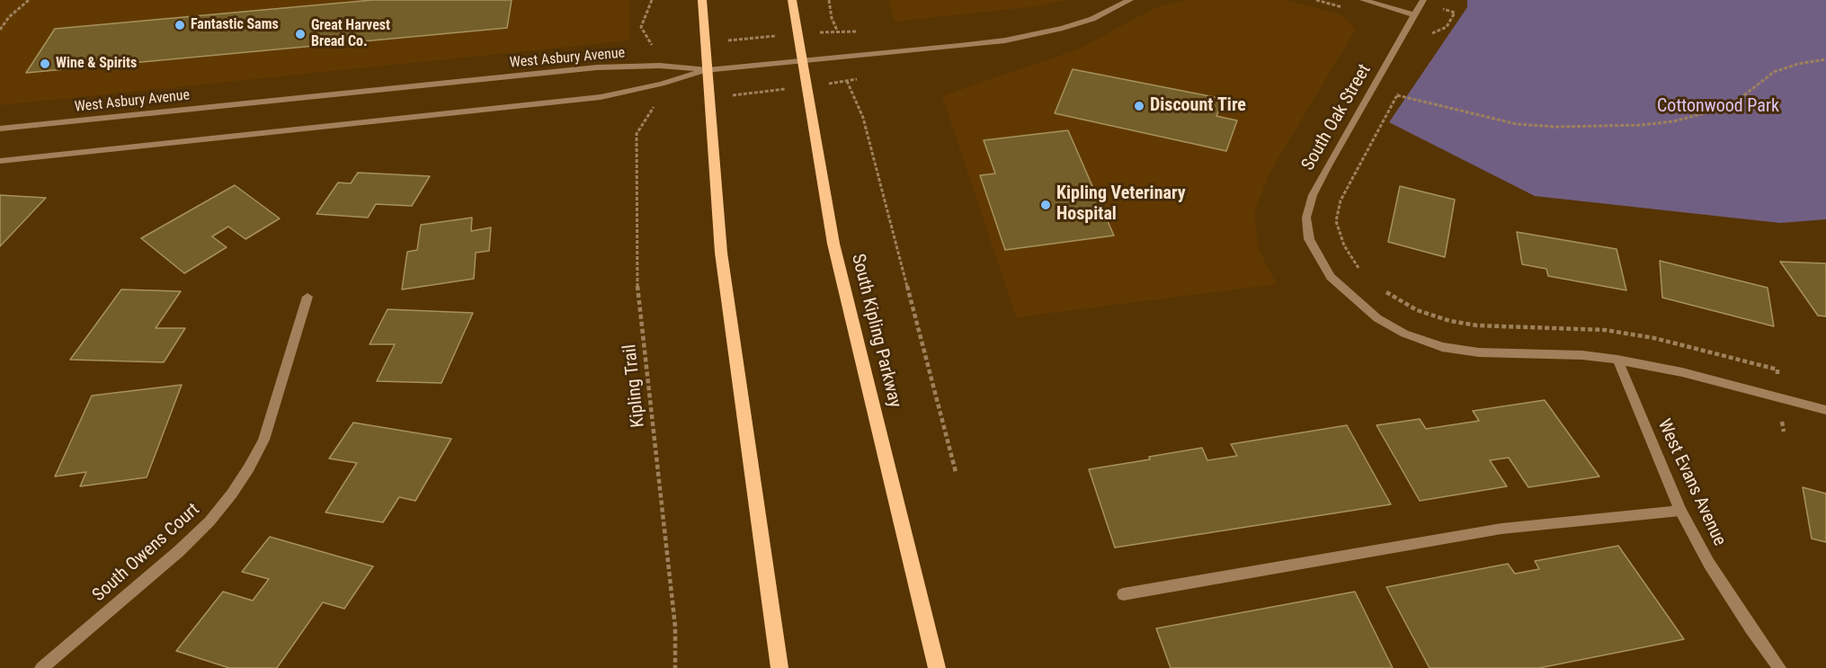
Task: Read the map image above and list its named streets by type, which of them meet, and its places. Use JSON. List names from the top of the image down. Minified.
{"streets":{"main road":["South Kipling Parkway"],"street":["West Asbury Avenue","South Oak Street","West Evans Avenue","South Owens Court"],"path":["Kipling Trail"]},"crossings":[["West Asbury Avenue","South Kipling Parkway"],["South Oak Street","West Evans Avenue"]],"parks":["Cottonwood Park"],"places":["Fantastic Sams","Great Harvest Bread Co.","Wine & Spirits","Discount Tire","Kipling Veterinary Hospital"]}
